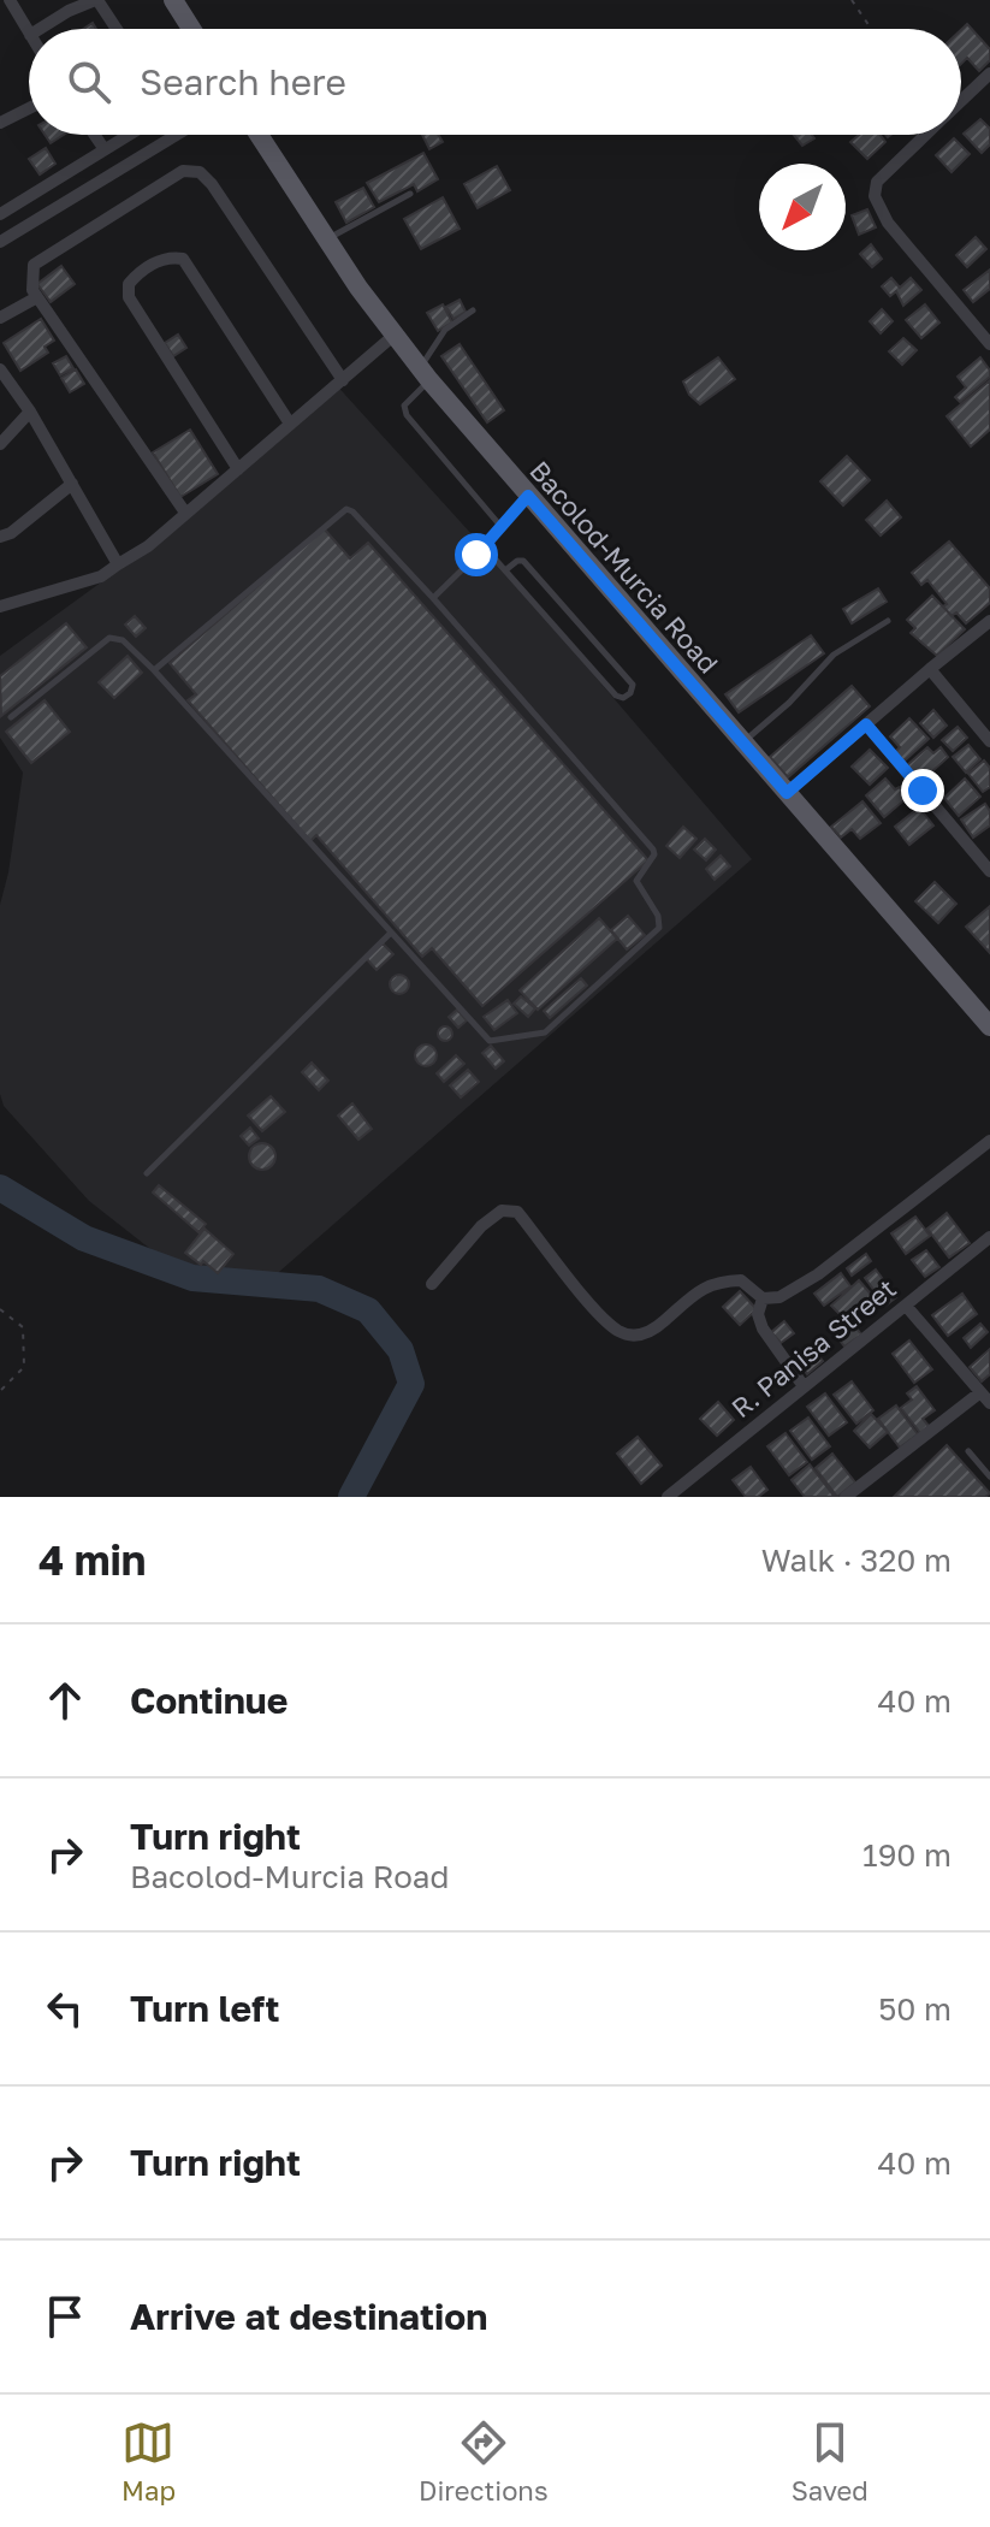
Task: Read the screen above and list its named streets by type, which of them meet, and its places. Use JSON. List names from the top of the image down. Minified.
{"streets":{"main road":["Bacolod-Murcia Road"],"street":["R. Panisa Street"]},"north":"bottom left","page":{"search":"Search here","heading":["4 min","Walk · 320 m"],"list":[["Continue","40 m"],["Turn right","Bacolod-Murcia Road","190 m"],["Turn left","50 m"],["Turn right","40 m"],"Arrive at destination"],"nav":["Map","Directions","Saved"]}}
